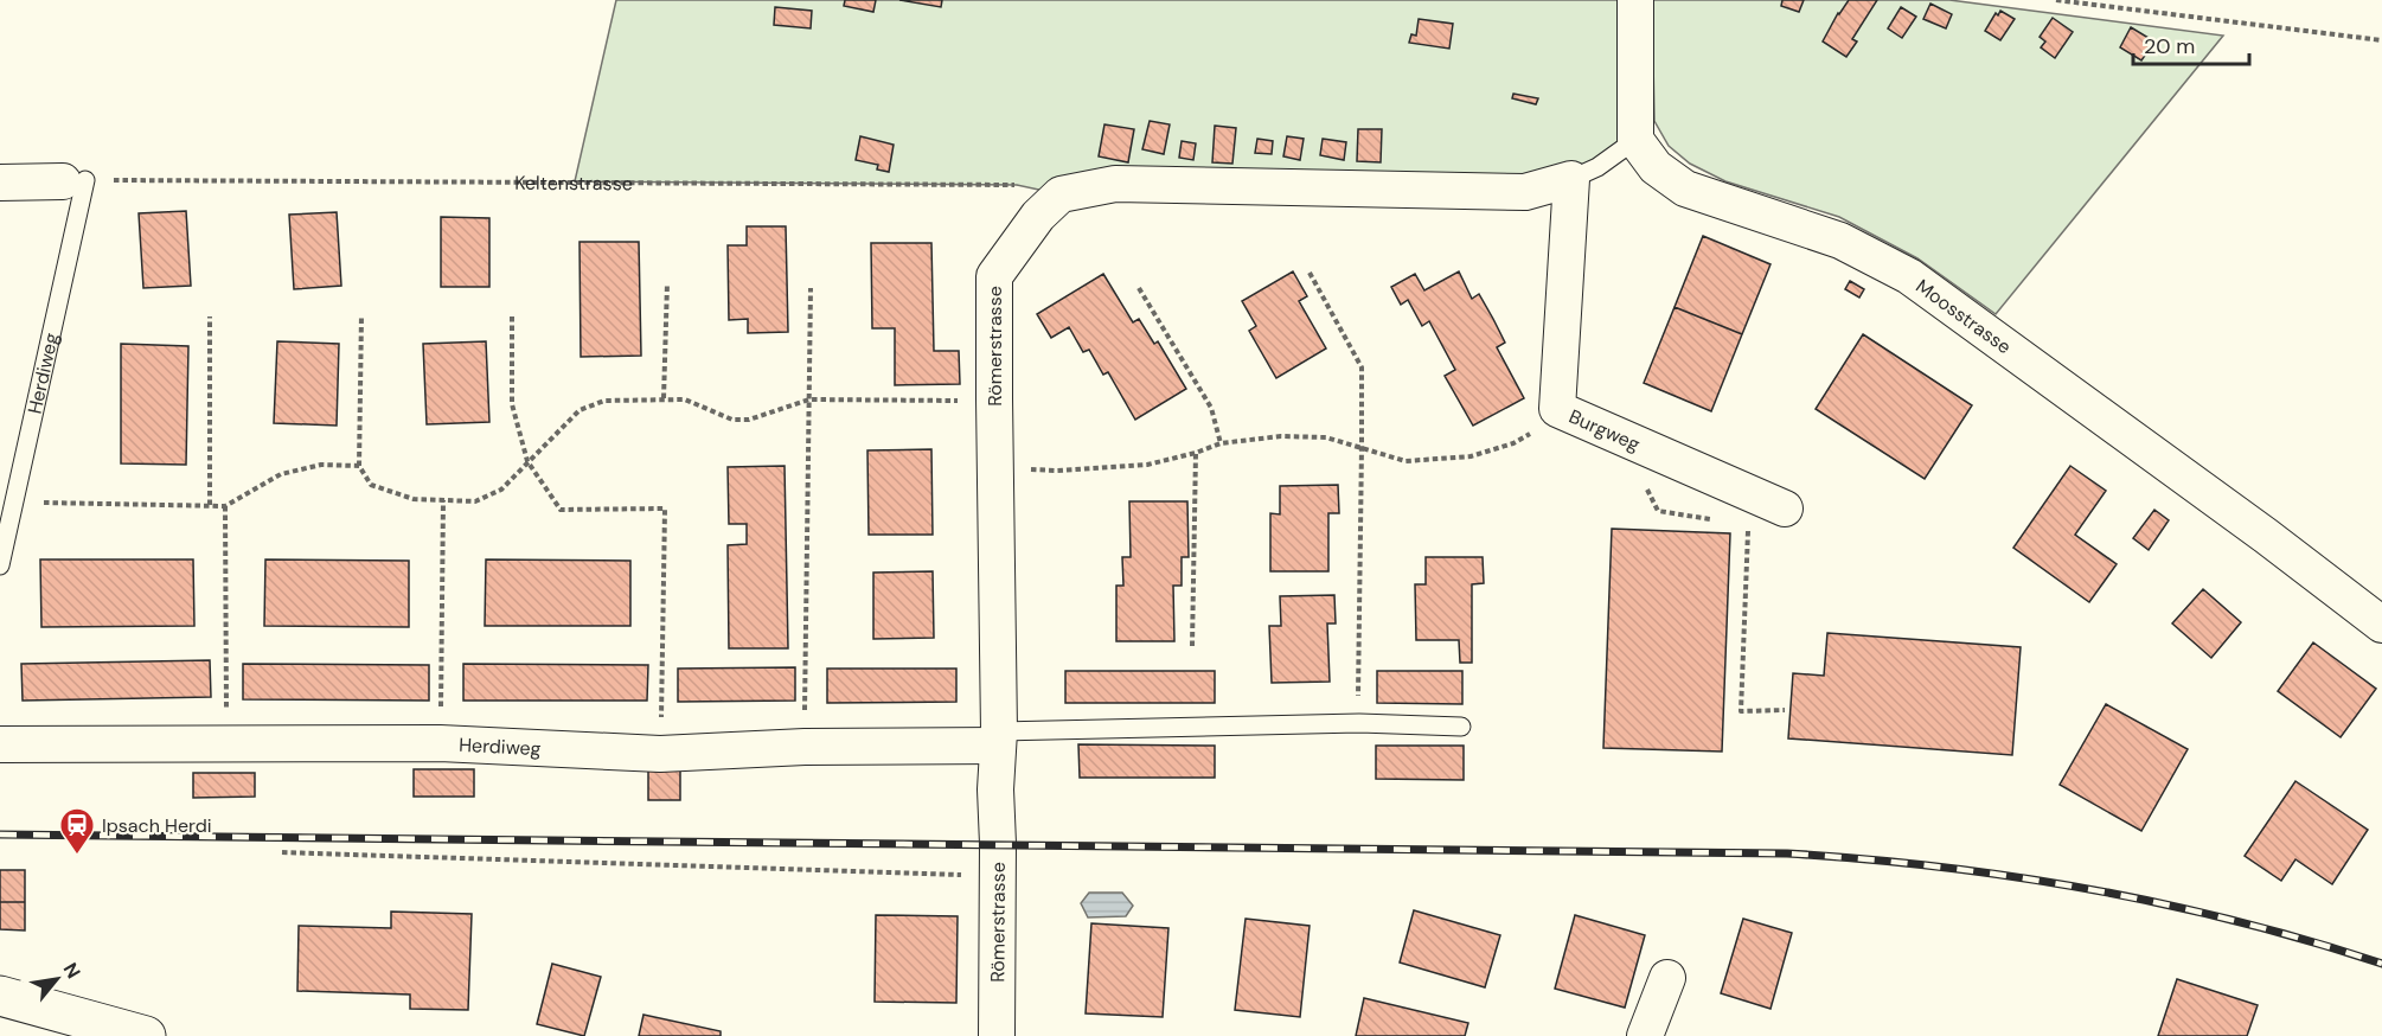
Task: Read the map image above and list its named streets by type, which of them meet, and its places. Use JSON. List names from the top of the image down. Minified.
{"streets":{"street":["Moosstrasse","Römerstrasse","Herdiweg","Burgweg"],"path":["Keltenstrasse"]},"crossings":[["Keltenstrasse","Römerstrasse"],["Keltenstrasse","Herdiweg"],["Römerstrasse","Herdiweg"]],"places":{"station":["Ipsach Herdi"]},"scale_bar":"20 m","north":"top right"}
